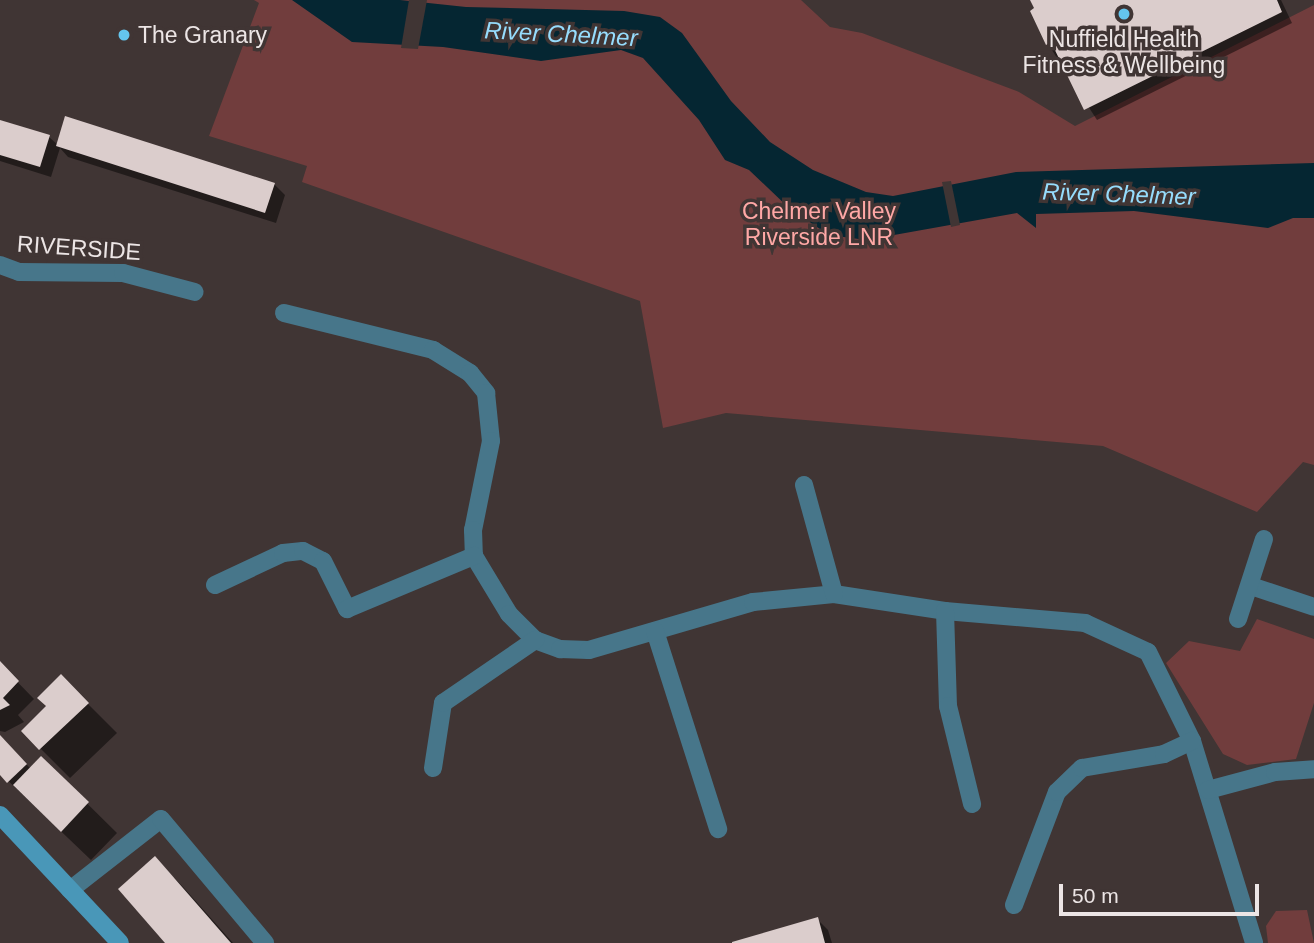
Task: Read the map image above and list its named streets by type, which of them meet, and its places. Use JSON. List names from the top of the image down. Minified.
{"streets":{"street":["RIVERSIDE"]},"water":["River Chelmer"],"parks":["Chelmer Valley Riverside LNR"],"places":["Nuffield Health Fitness & Wellbeing","The Granary"],"scale_bar":"50 m"}
